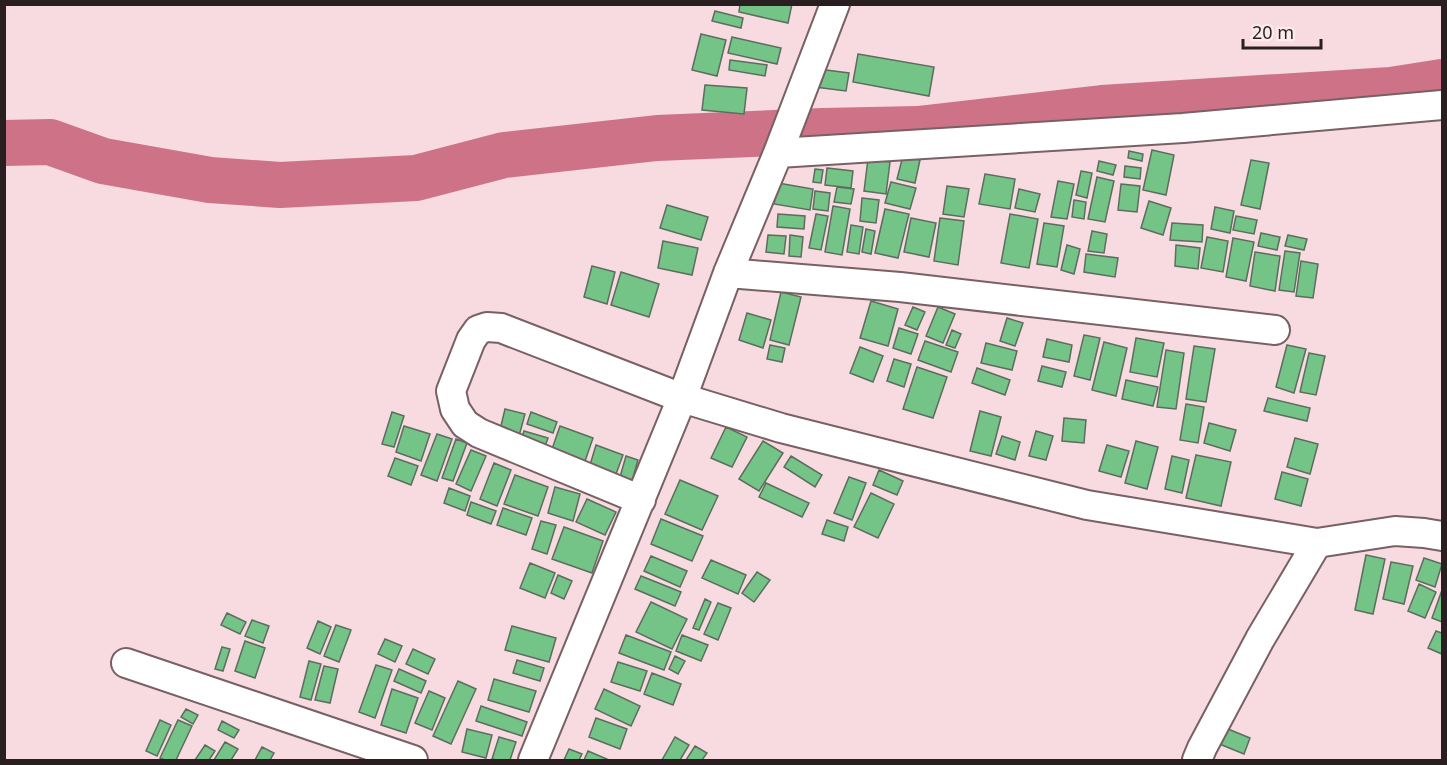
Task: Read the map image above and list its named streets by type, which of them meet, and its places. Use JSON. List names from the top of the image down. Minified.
{"scale_bar":"20 m"}
